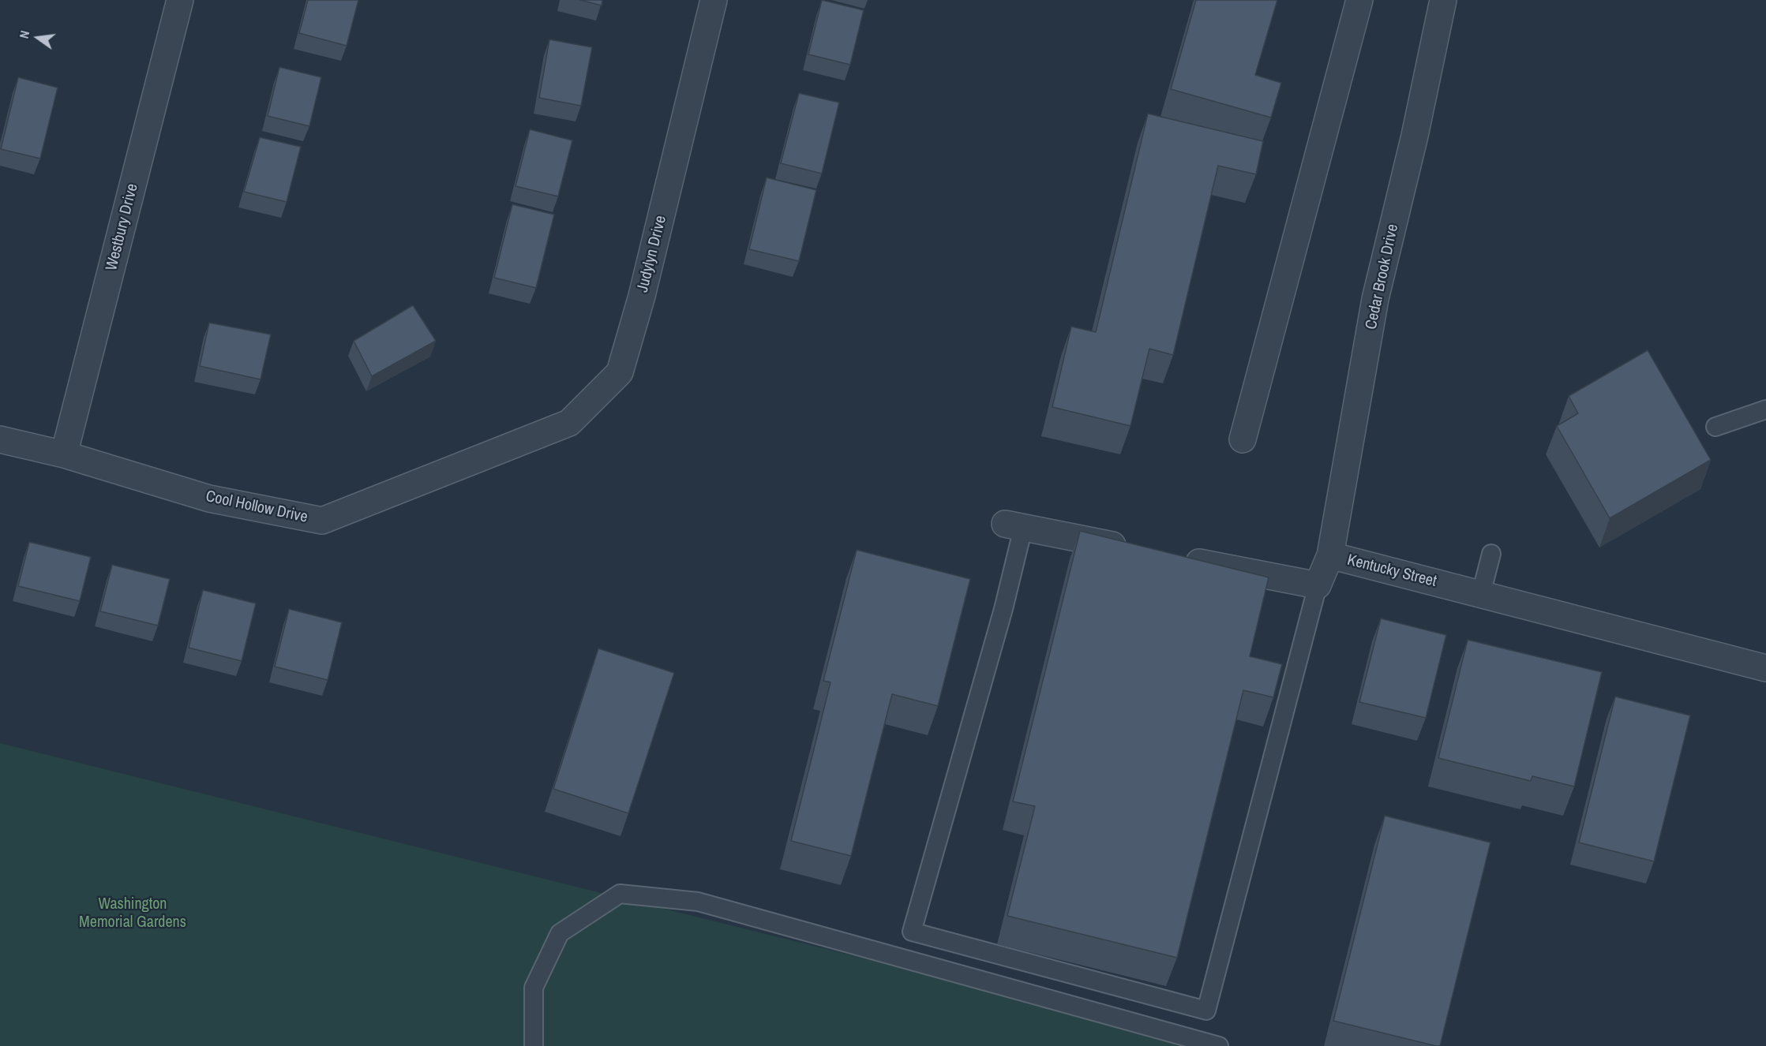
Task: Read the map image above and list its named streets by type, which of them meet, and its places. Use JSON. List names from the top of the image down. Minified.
{"streets":{"street":["Westbury Drive","Judylyn Drive","Cedar Brook Drive","Cool Hollow Drive","Kentucky Street"]},"crossings":[["Westbury Drive","Cool Hollow Drive"],["Judylyn Drive","Cool Hollow Drive"],["Cedar Brook Drive","Kentucky Street"]],"parks":["Washington Memorial Gardens"],"north":"left"}
